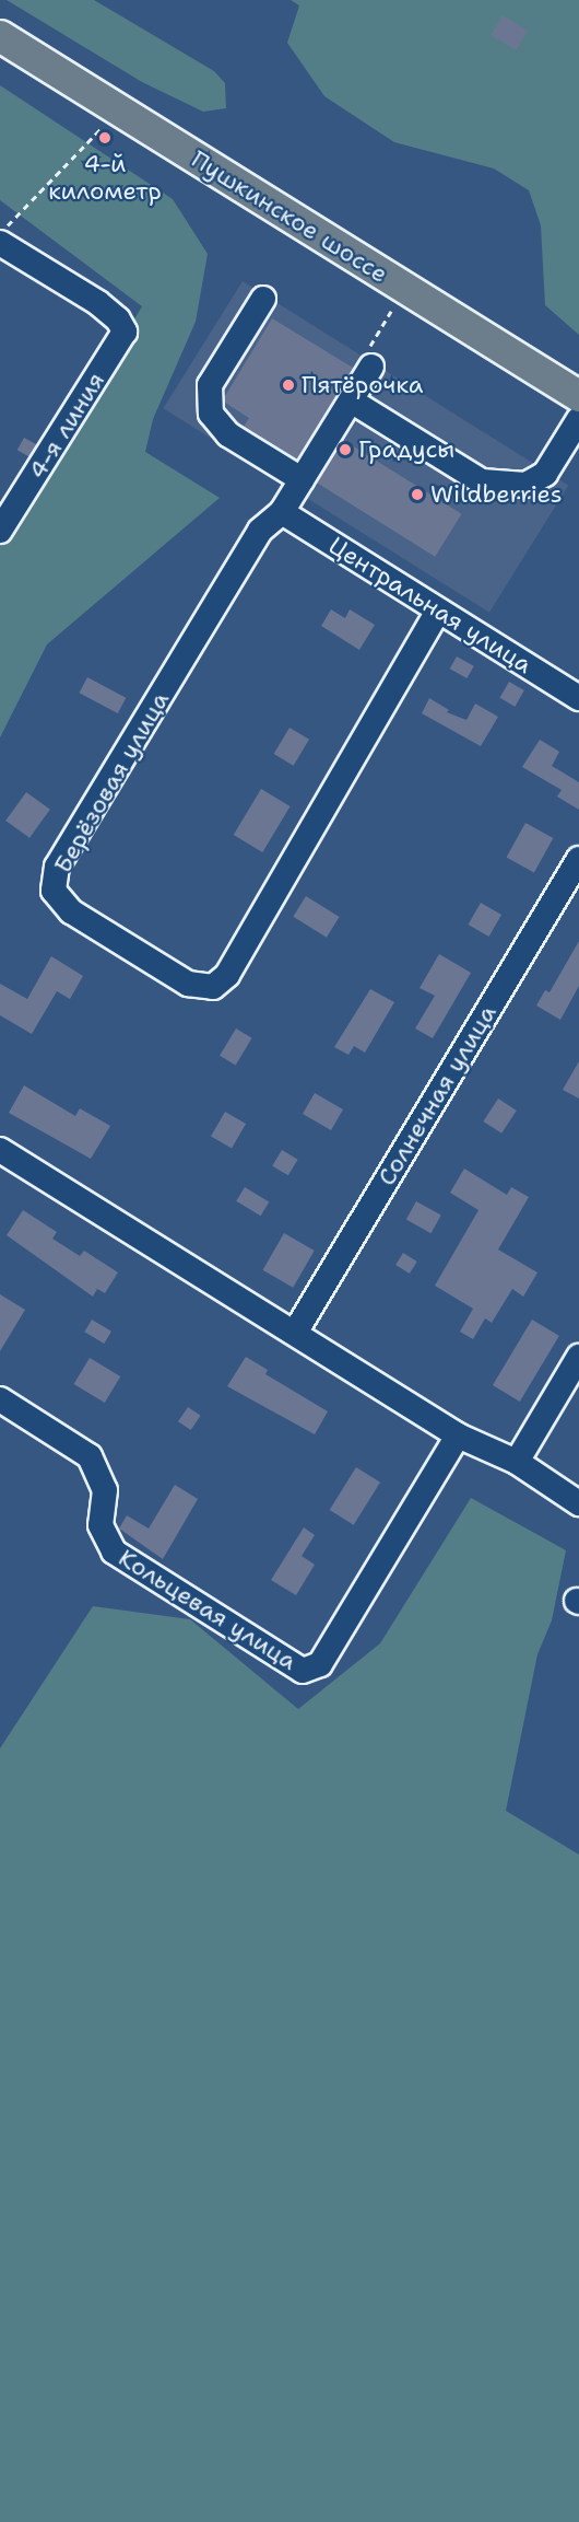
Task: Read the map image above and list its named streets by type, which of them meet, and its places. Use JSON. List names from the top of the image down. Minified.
{"streets":{"main road":["Пушкинское шоссе"],"street":["4-я линия","Центральная улица","Берёзовая улица","Солнечная улица","Кольцевая улица"]},"crossings":[["Центральная улица","Берёзовая улица"]],"places":["4-й километр","Пятёрочка","Градусы","Wildberries"]}
